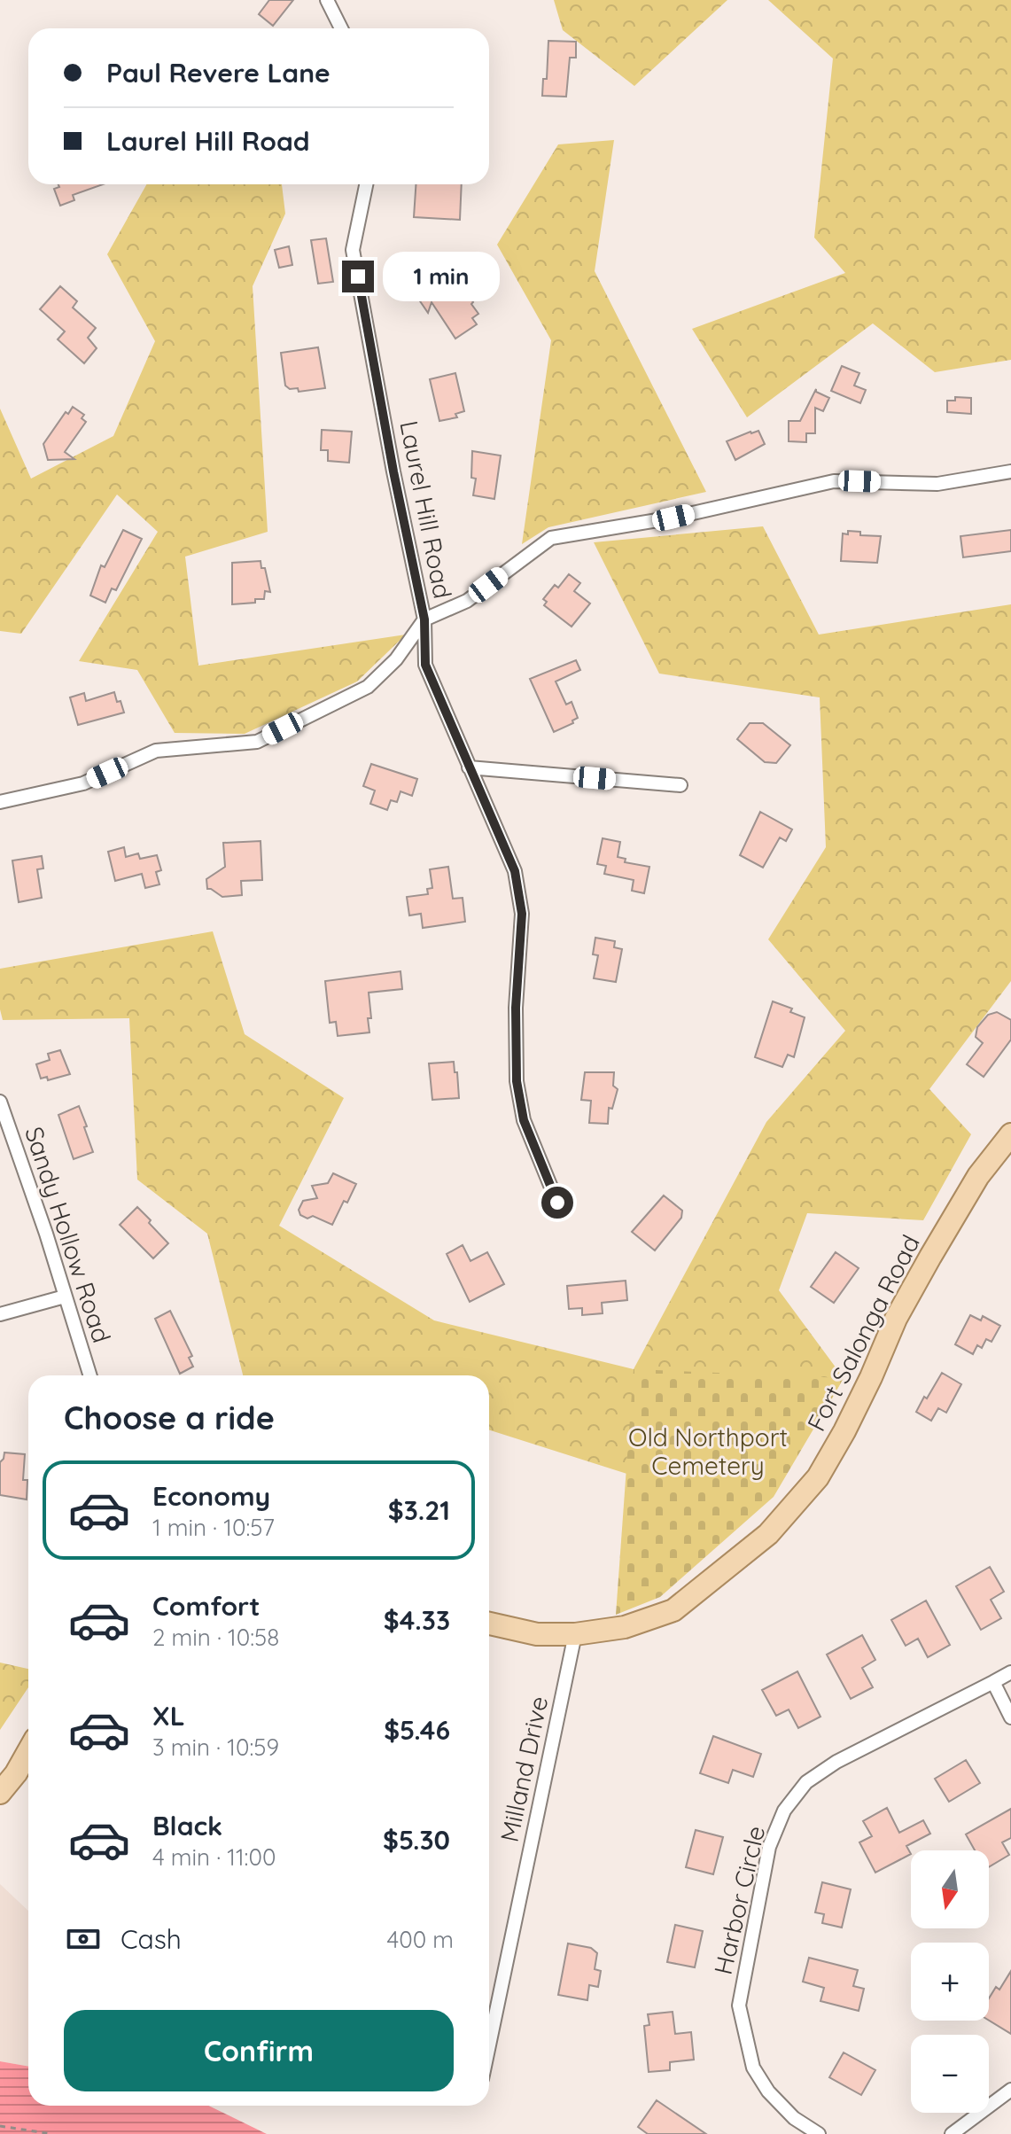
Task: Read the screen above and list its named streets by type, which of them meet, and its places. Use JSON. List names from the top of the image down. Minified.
{"streets":{"main road":["Fort Salonga Road"],"street":["Laurel Hill Road","Sandy Hollow Road","Milland Drive","Harbor Circle"]},"crossings":[["Fort Salonga Road","Milland Drive"]],"parks":["Old Northport Cemetery"],"north":"bottom","page":{"banner":["Paul Revere Lane","Laurel Hill Road"],"bubble":"1 min","heading":"Choose a ride","list":[{"name":"Economy","note":"1 min · 10:57","value":"$3.21"},{"name":"Comfort","note":"2 min · 10:58","value":"$4.33"},{"name":"XL","note":"3 min · 10:59","value":"$5.46"},{"name":"Black","note":"4 min · 11:00","value":"$5.30"}],"map_buttons":["+","−"],"pay":["Cash","400 m"],"buttons":"Confirm"}}
